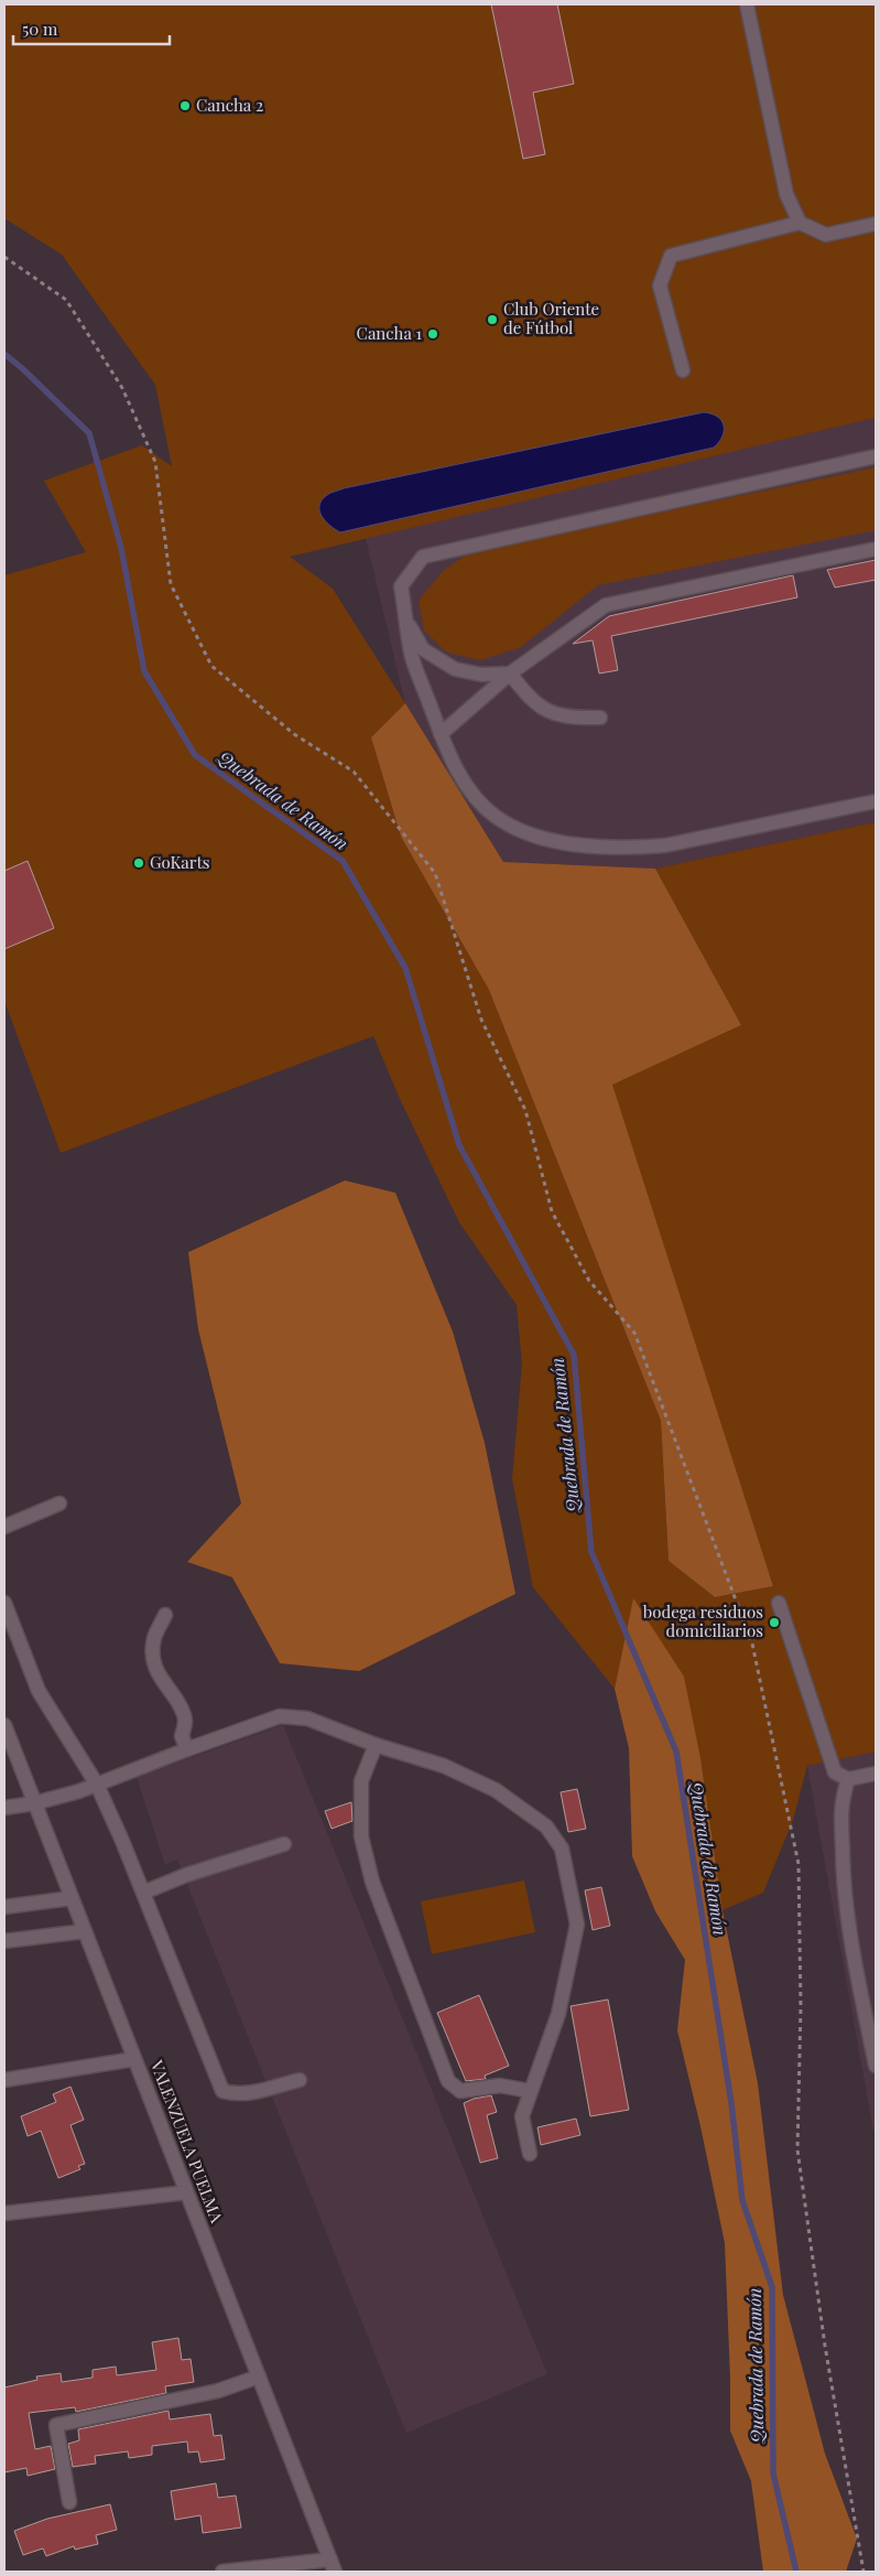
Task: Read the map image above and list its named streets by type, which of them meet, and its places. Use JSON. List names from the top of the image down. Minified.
{"streets":{"street":["VALENZUELA PUELMA"]},"water":["Quebrada de Ramón"],"places":["Cancha 2","Club Oriente de Fútbol","Cancha 1","GoKarts","bodega residuos domiciliarios"],"scale_bar":"50 m"}
